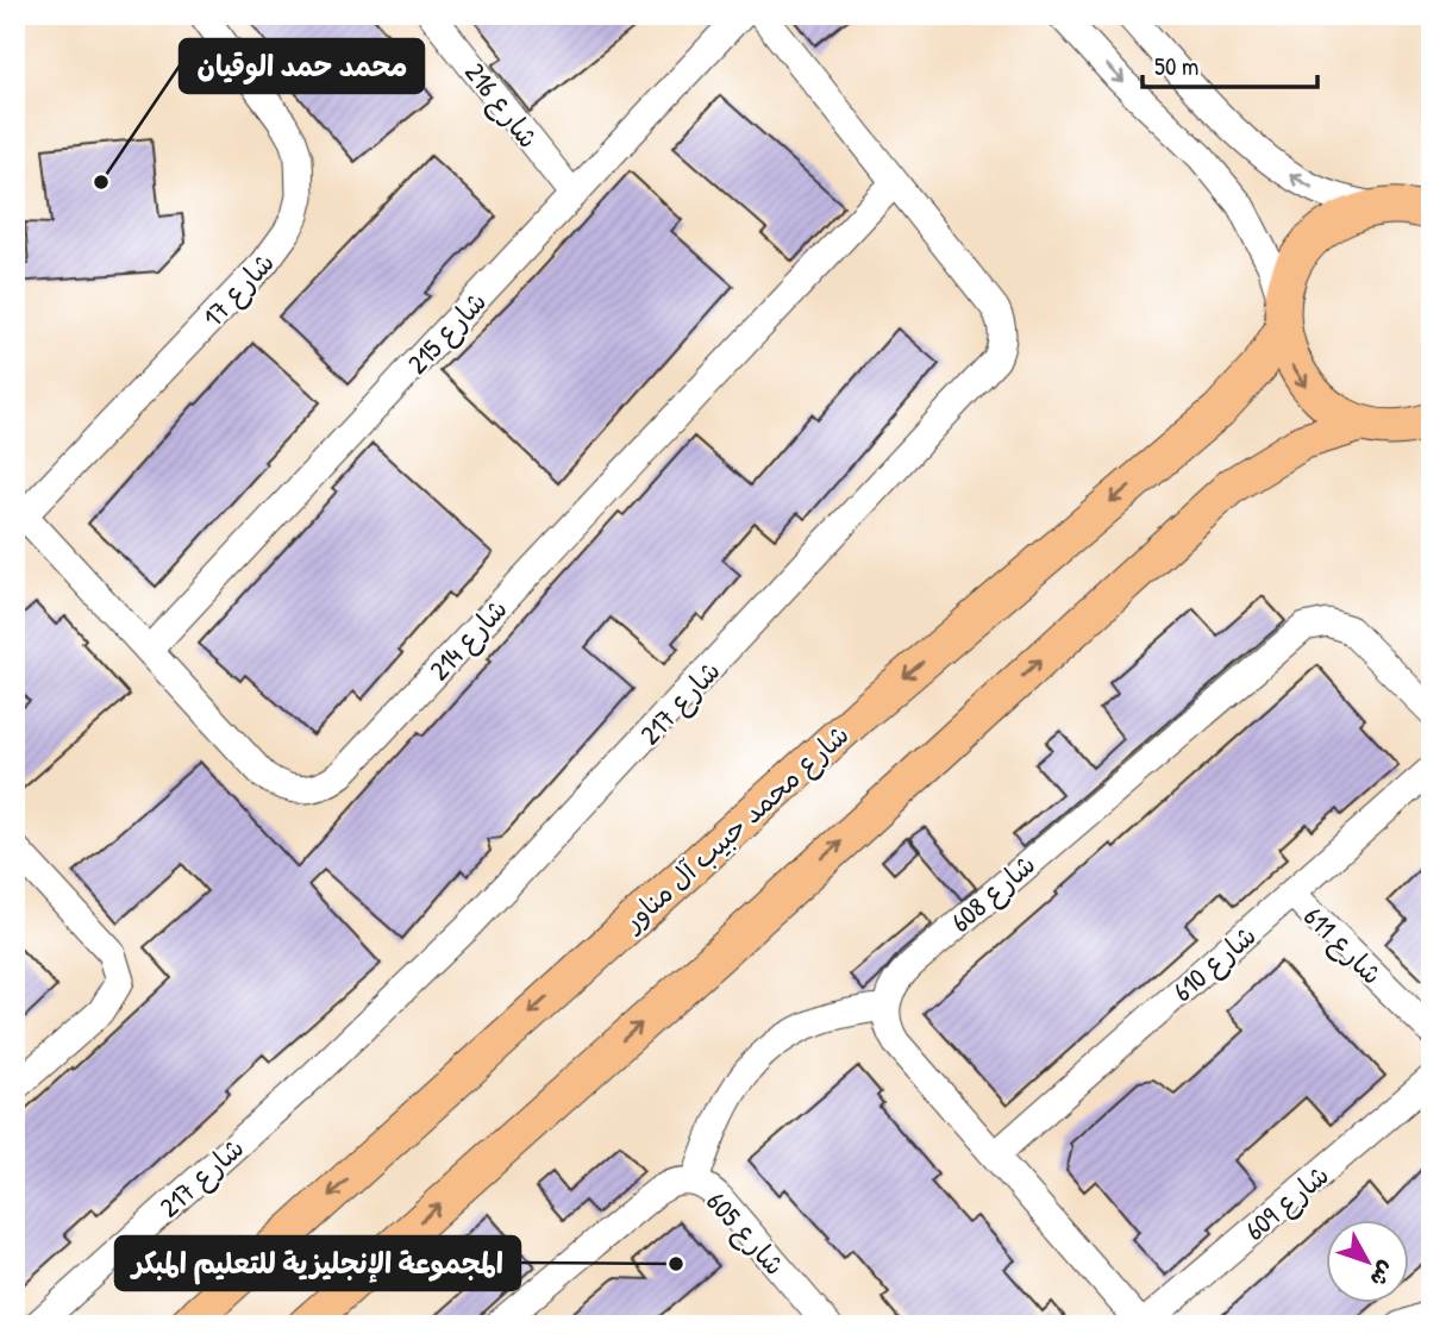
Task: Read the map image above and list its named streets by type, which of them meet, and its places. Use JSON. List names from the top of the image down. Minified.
{"streets":{"main road":["شارع محمد حبيب آل مناور"],"street":["شارع 216","شارع 17","شارع 215","شارع 214","شارع 217","شارع 608","شارع 611","شارع 610","شارع 609","شارع 605"]},"crossings":[["شارع 216","شارع 215"],["شارع 17","شارع 214"],["شارع 215","شارع 214"],["شارع 214","شارع 217"],["شارع 611","شارع 610"]],"places":["محمد حمد الوقيان","المجموعة الإنجليزية للتعليم المبكر"],"scale_bar":"50 m","north":"bottom right"}
